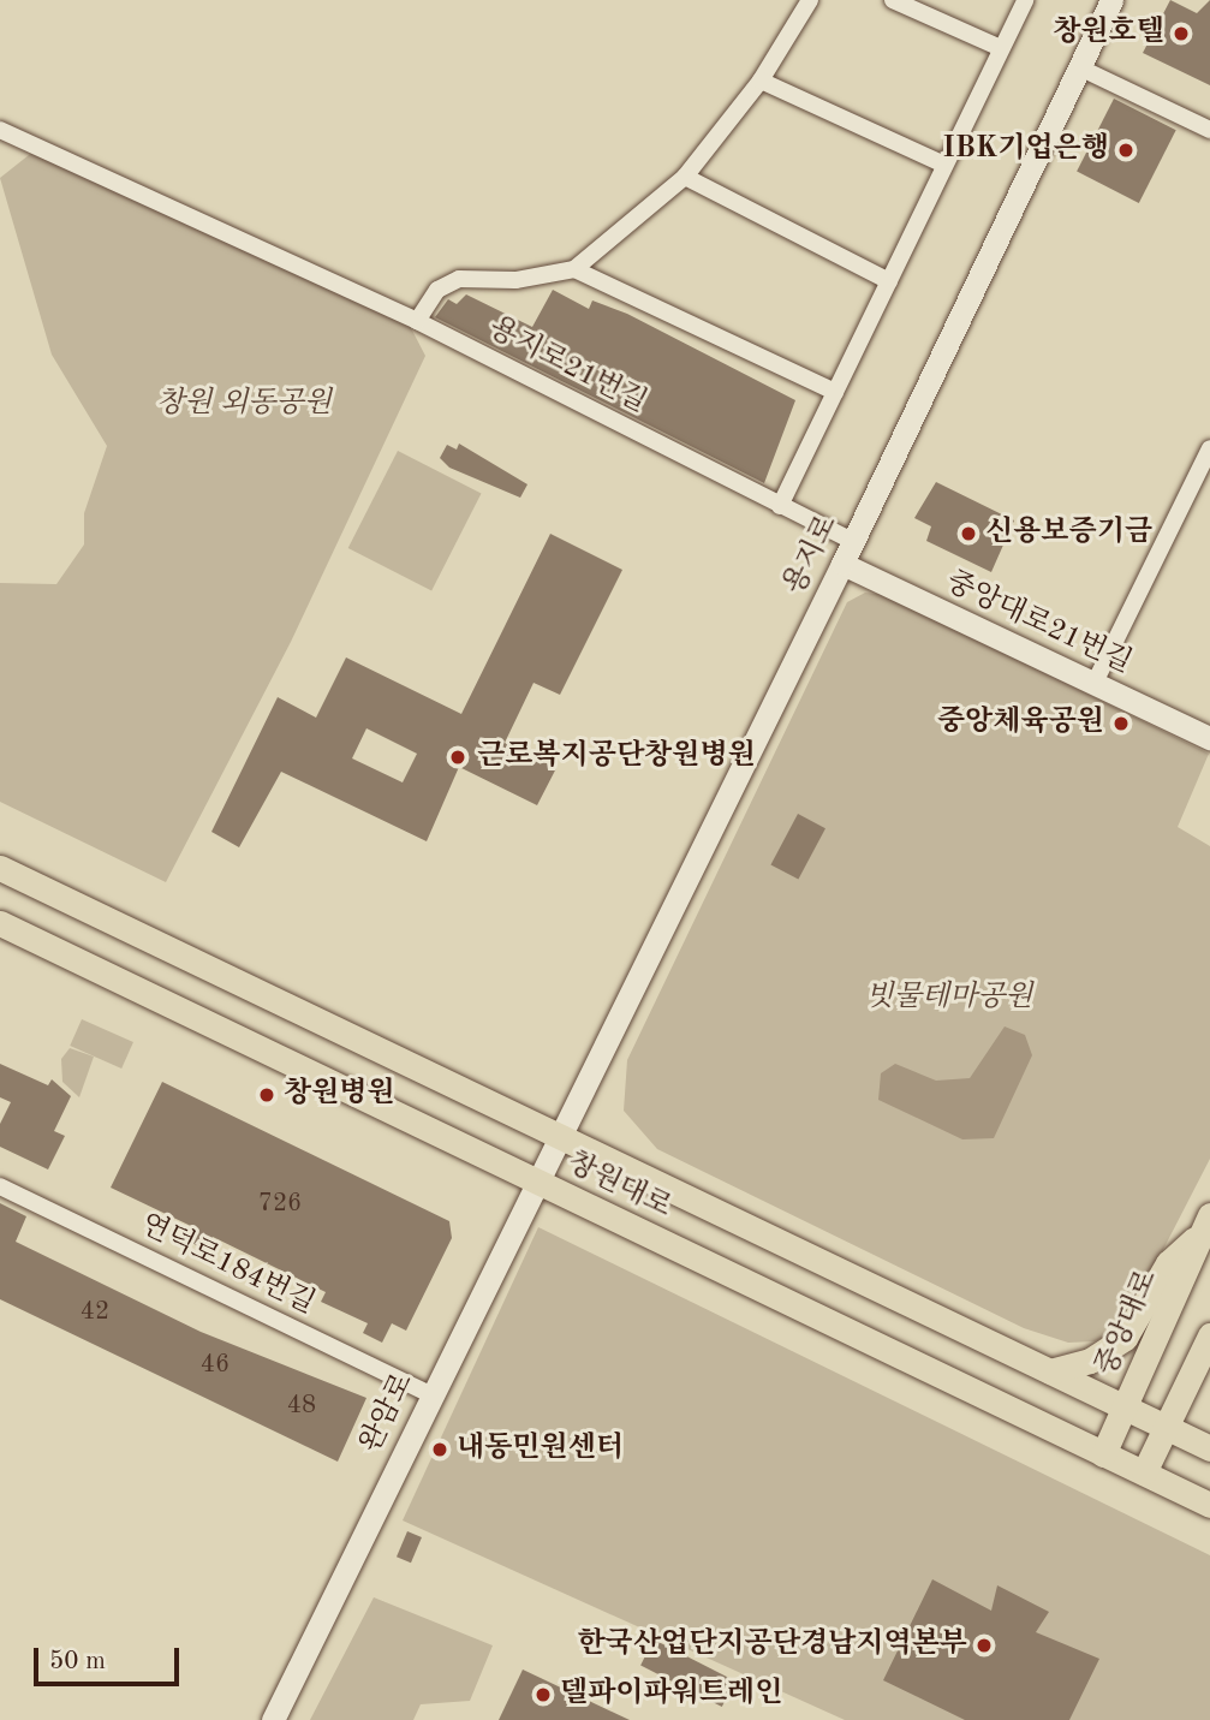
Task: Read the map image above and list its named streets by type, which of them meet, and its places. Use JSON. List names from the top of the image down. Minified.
{"streets":{"main road":["용지로","중앙대로21번길","창원대로","중앙대로","완암로"],"street":["용지로21번길","연덕로184번길"]},"crossings":[["용지로21번길","용지로"],["용지로","중앙대로21번길"],["용지로","창원대로"],["용지로","완암로"],["창원대로","중앙대로"],["창원대로","완암로"],["연덕로184번길","완암로"]],"parks":["창원 외동공원","빗물테마공원"],"places":["창원호텔","IBK기업은행","신용보증기금","중앙체육공원","근로복지공단창원병원","창원병원","내동민원센터","한국산업단지공단경남지역본부","델파이파워트레인"],"house_numbers":["726","42","46","48"],"scale_bar":"50 m"}
